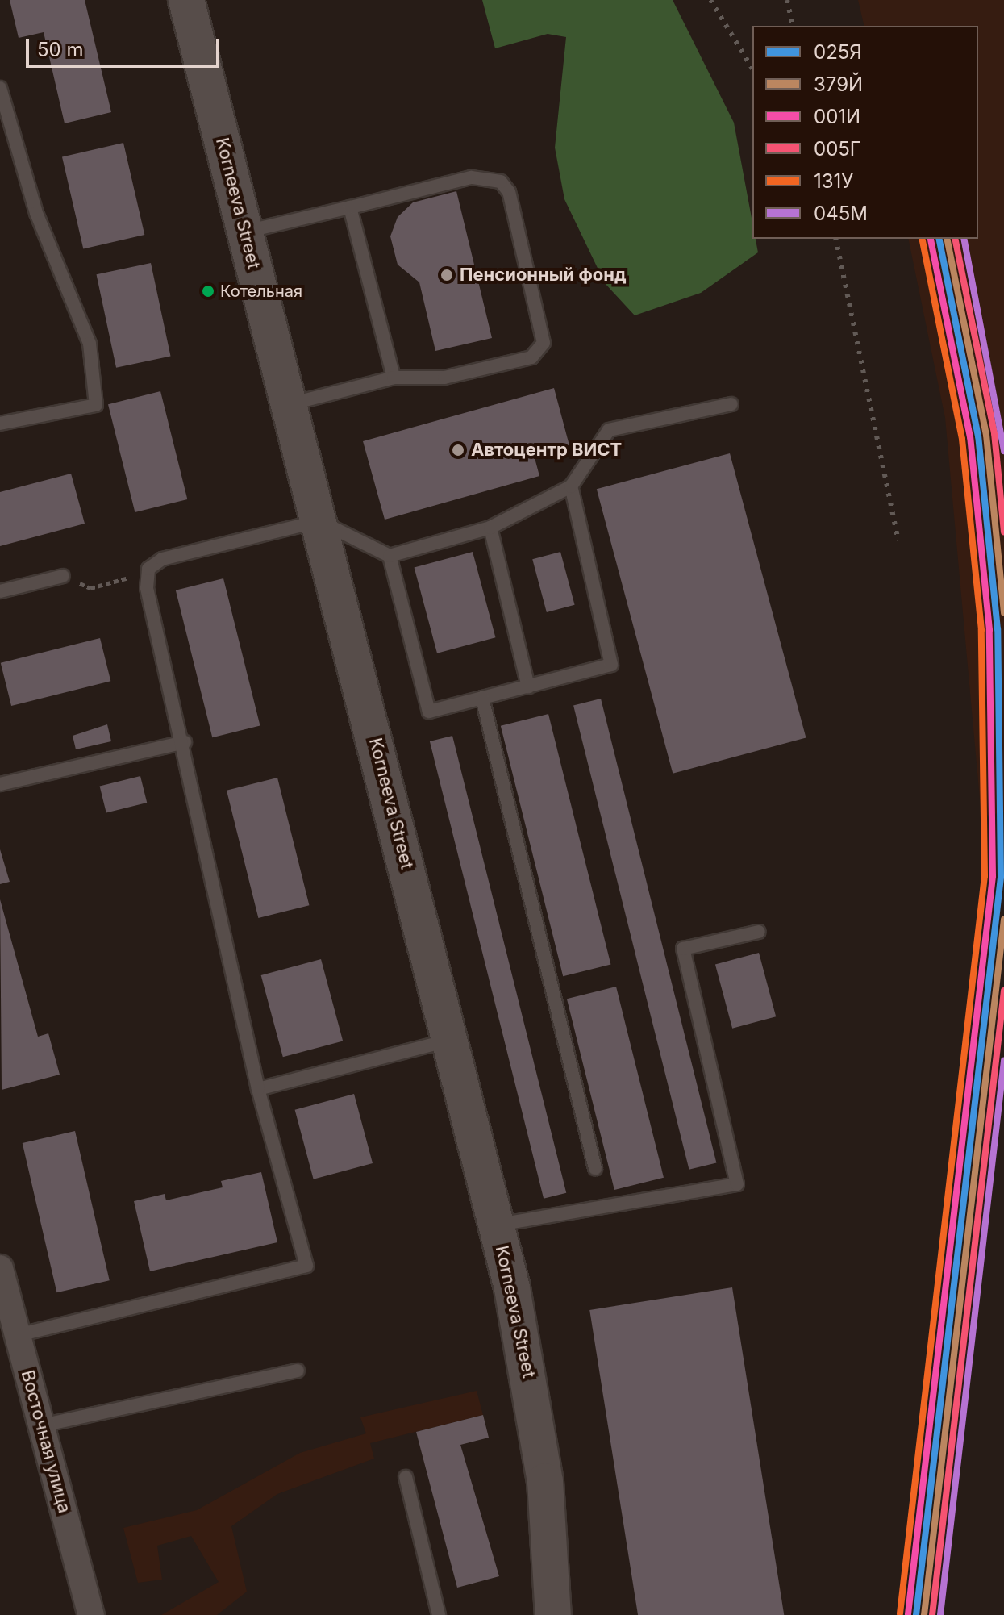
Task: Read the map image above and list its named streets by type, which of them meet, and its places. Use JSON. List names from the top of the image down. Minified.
{"streets":{"street":["Korneeva Street","Восточная улица"]},"places":["Пенсионный фонд","Котельная","Автоцентр ВИСТ"],"lines":["transit line 025Я","transit line 379Й","transit line 001И","transit line 005Г","transit line 045М","transit line 131У"],"legend":["025Я","379Й","001И","005Г","131У","045М"],"scale_bar":"50 m"}
